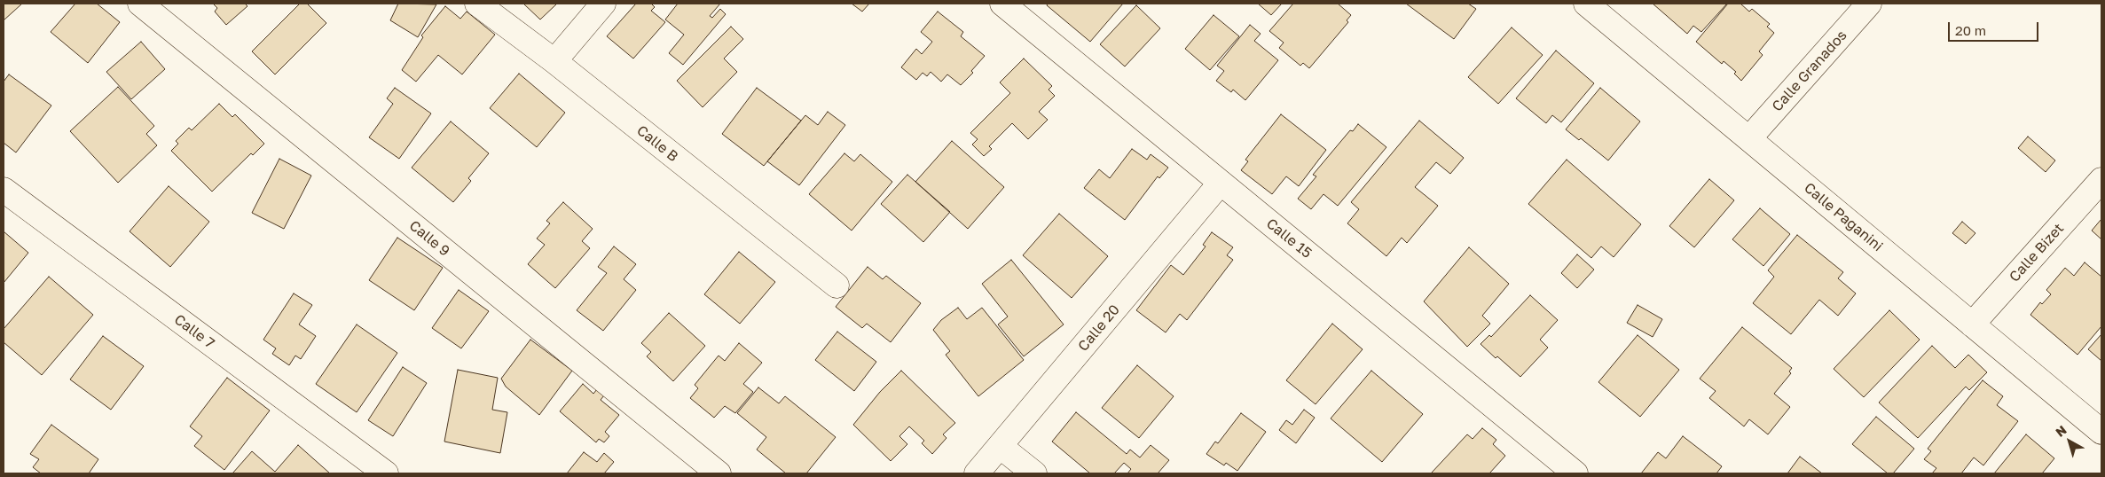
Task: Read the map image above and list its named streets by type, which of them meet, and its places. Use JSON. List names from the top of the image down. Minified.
{"streets":{"street":["Calle Granados","Calle B","Calle Paganini","Calle 9","Calle 15","Calle Bizet","Calle 20","Calle 7"]},"crossings":[["Calle Granados","Calle Paganini"],["Calle Paganini","Calle Bizet"],["Calle 15","Calle 20"]],"scale_bar":"20 m","north":"top left"}
